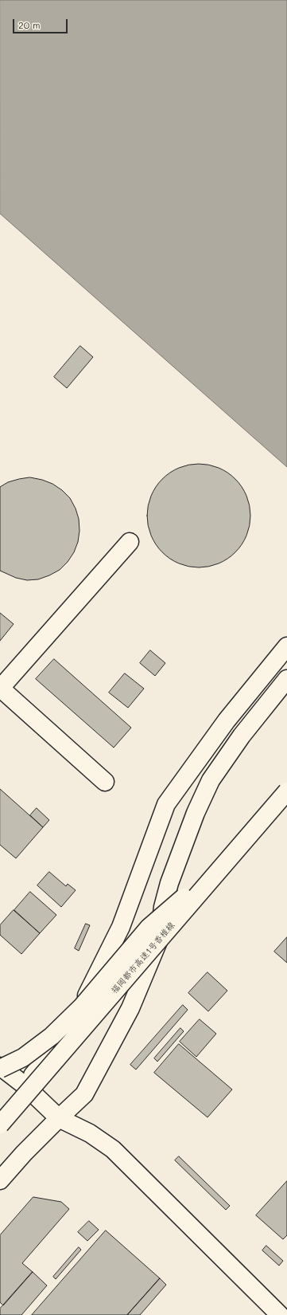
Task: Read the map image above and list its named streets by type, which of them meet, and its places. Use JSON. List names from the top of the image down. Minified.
{"streets":{"main road":["福岡都市高速1号香椎線"]},"scale_bar":"20 m"}
